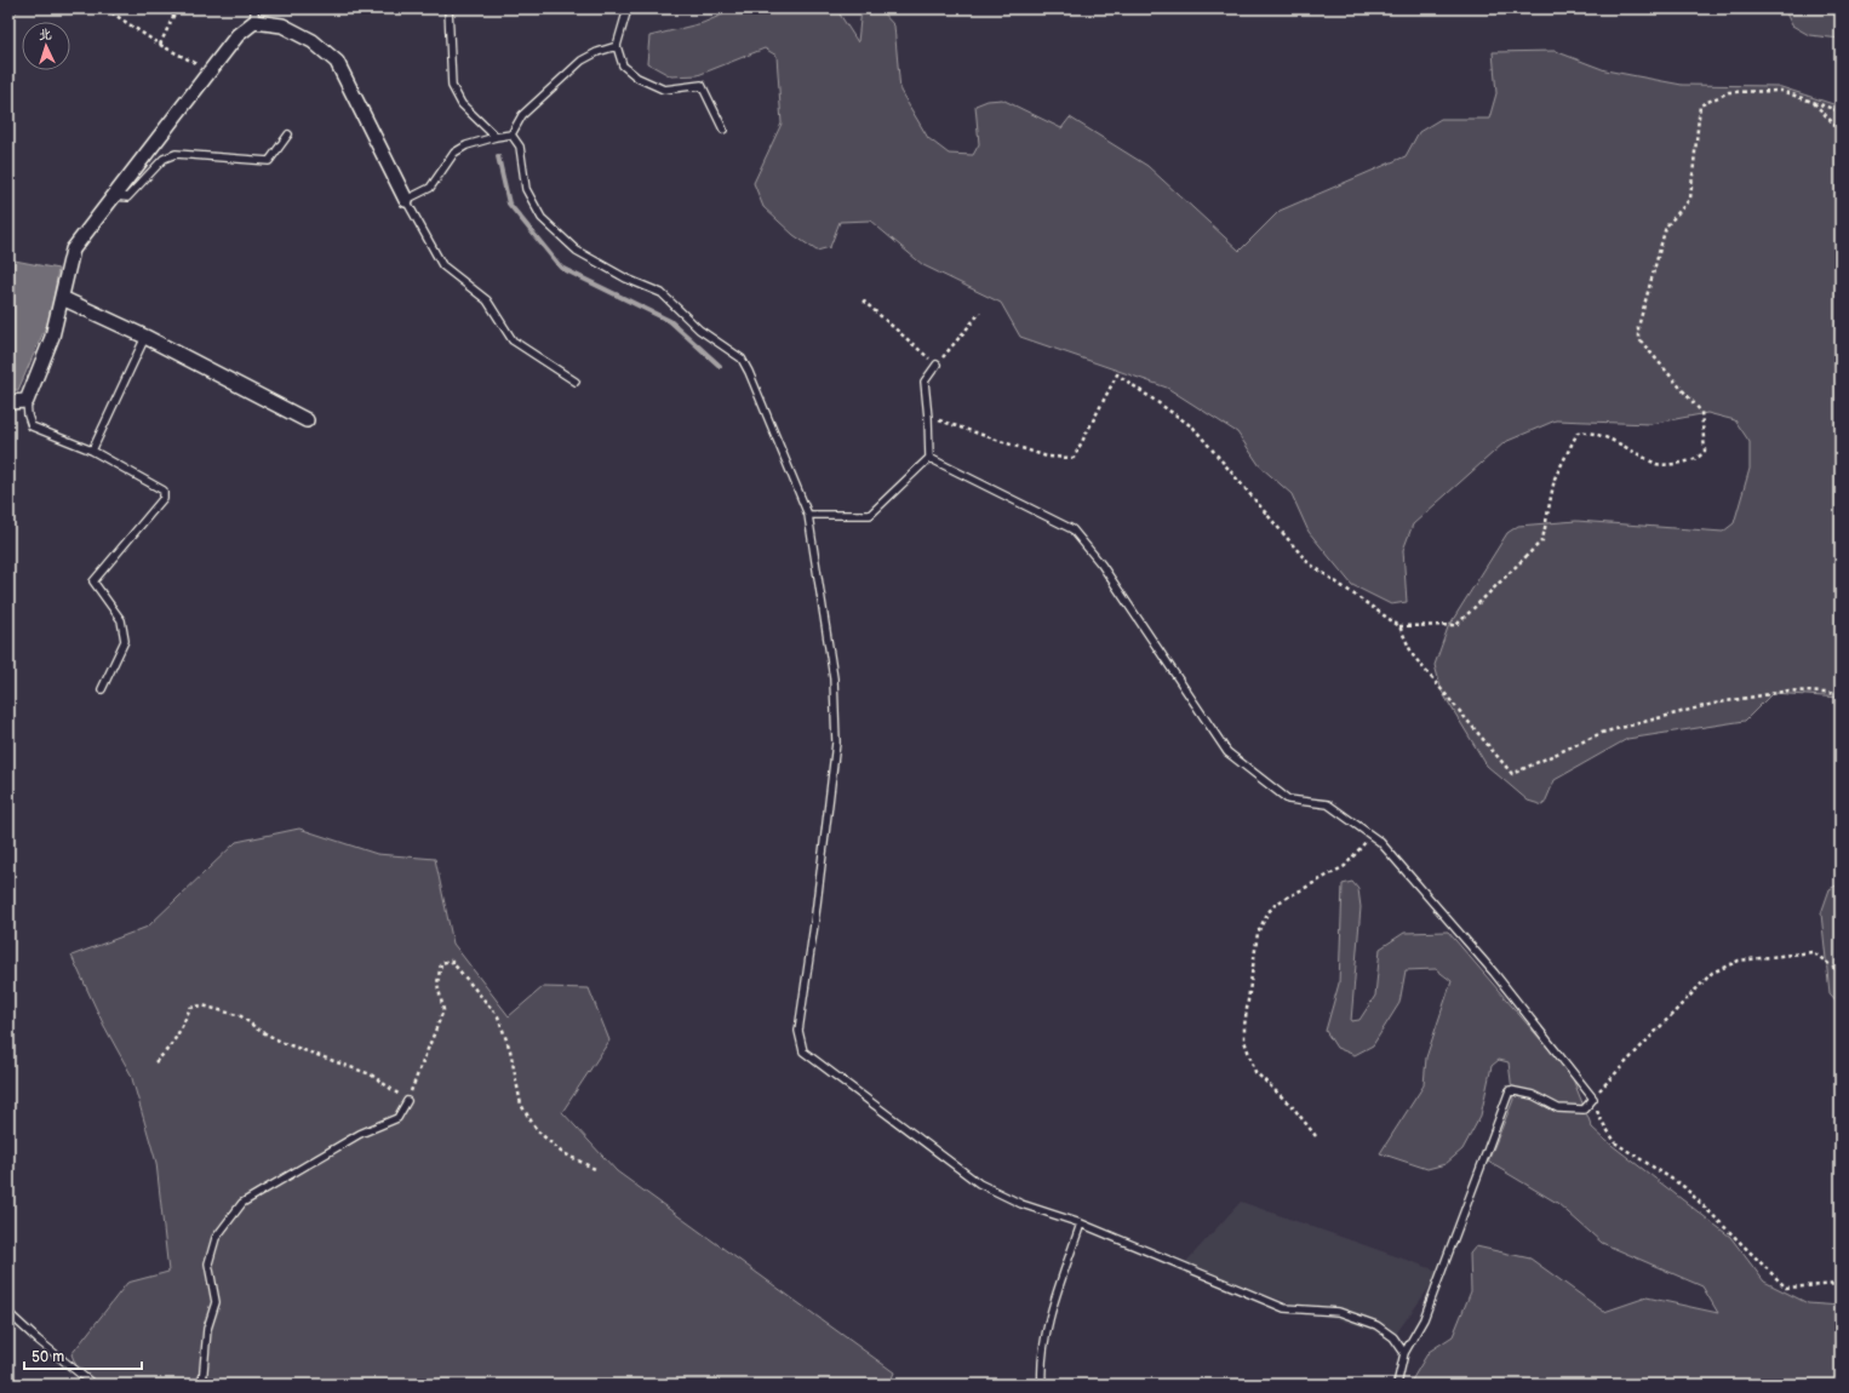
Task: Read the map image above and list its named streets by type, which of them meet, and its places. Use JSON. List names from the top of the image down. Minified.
{"scale_bar":"50 m","north":"top"}
